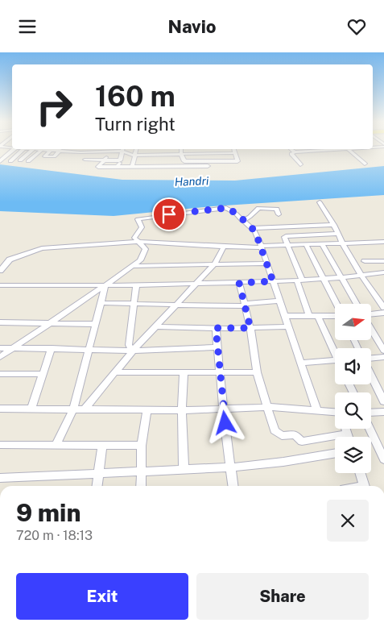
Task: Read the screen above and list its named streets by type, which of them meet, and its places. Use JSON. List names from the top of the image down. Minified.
{"water":["Handri"],"north":"right","page":{"header":"Navio","turn":["160 m","Turn right"],"heading":["9 min","720 m · 18:13"],"buttons":["Exit","Share"]}}
